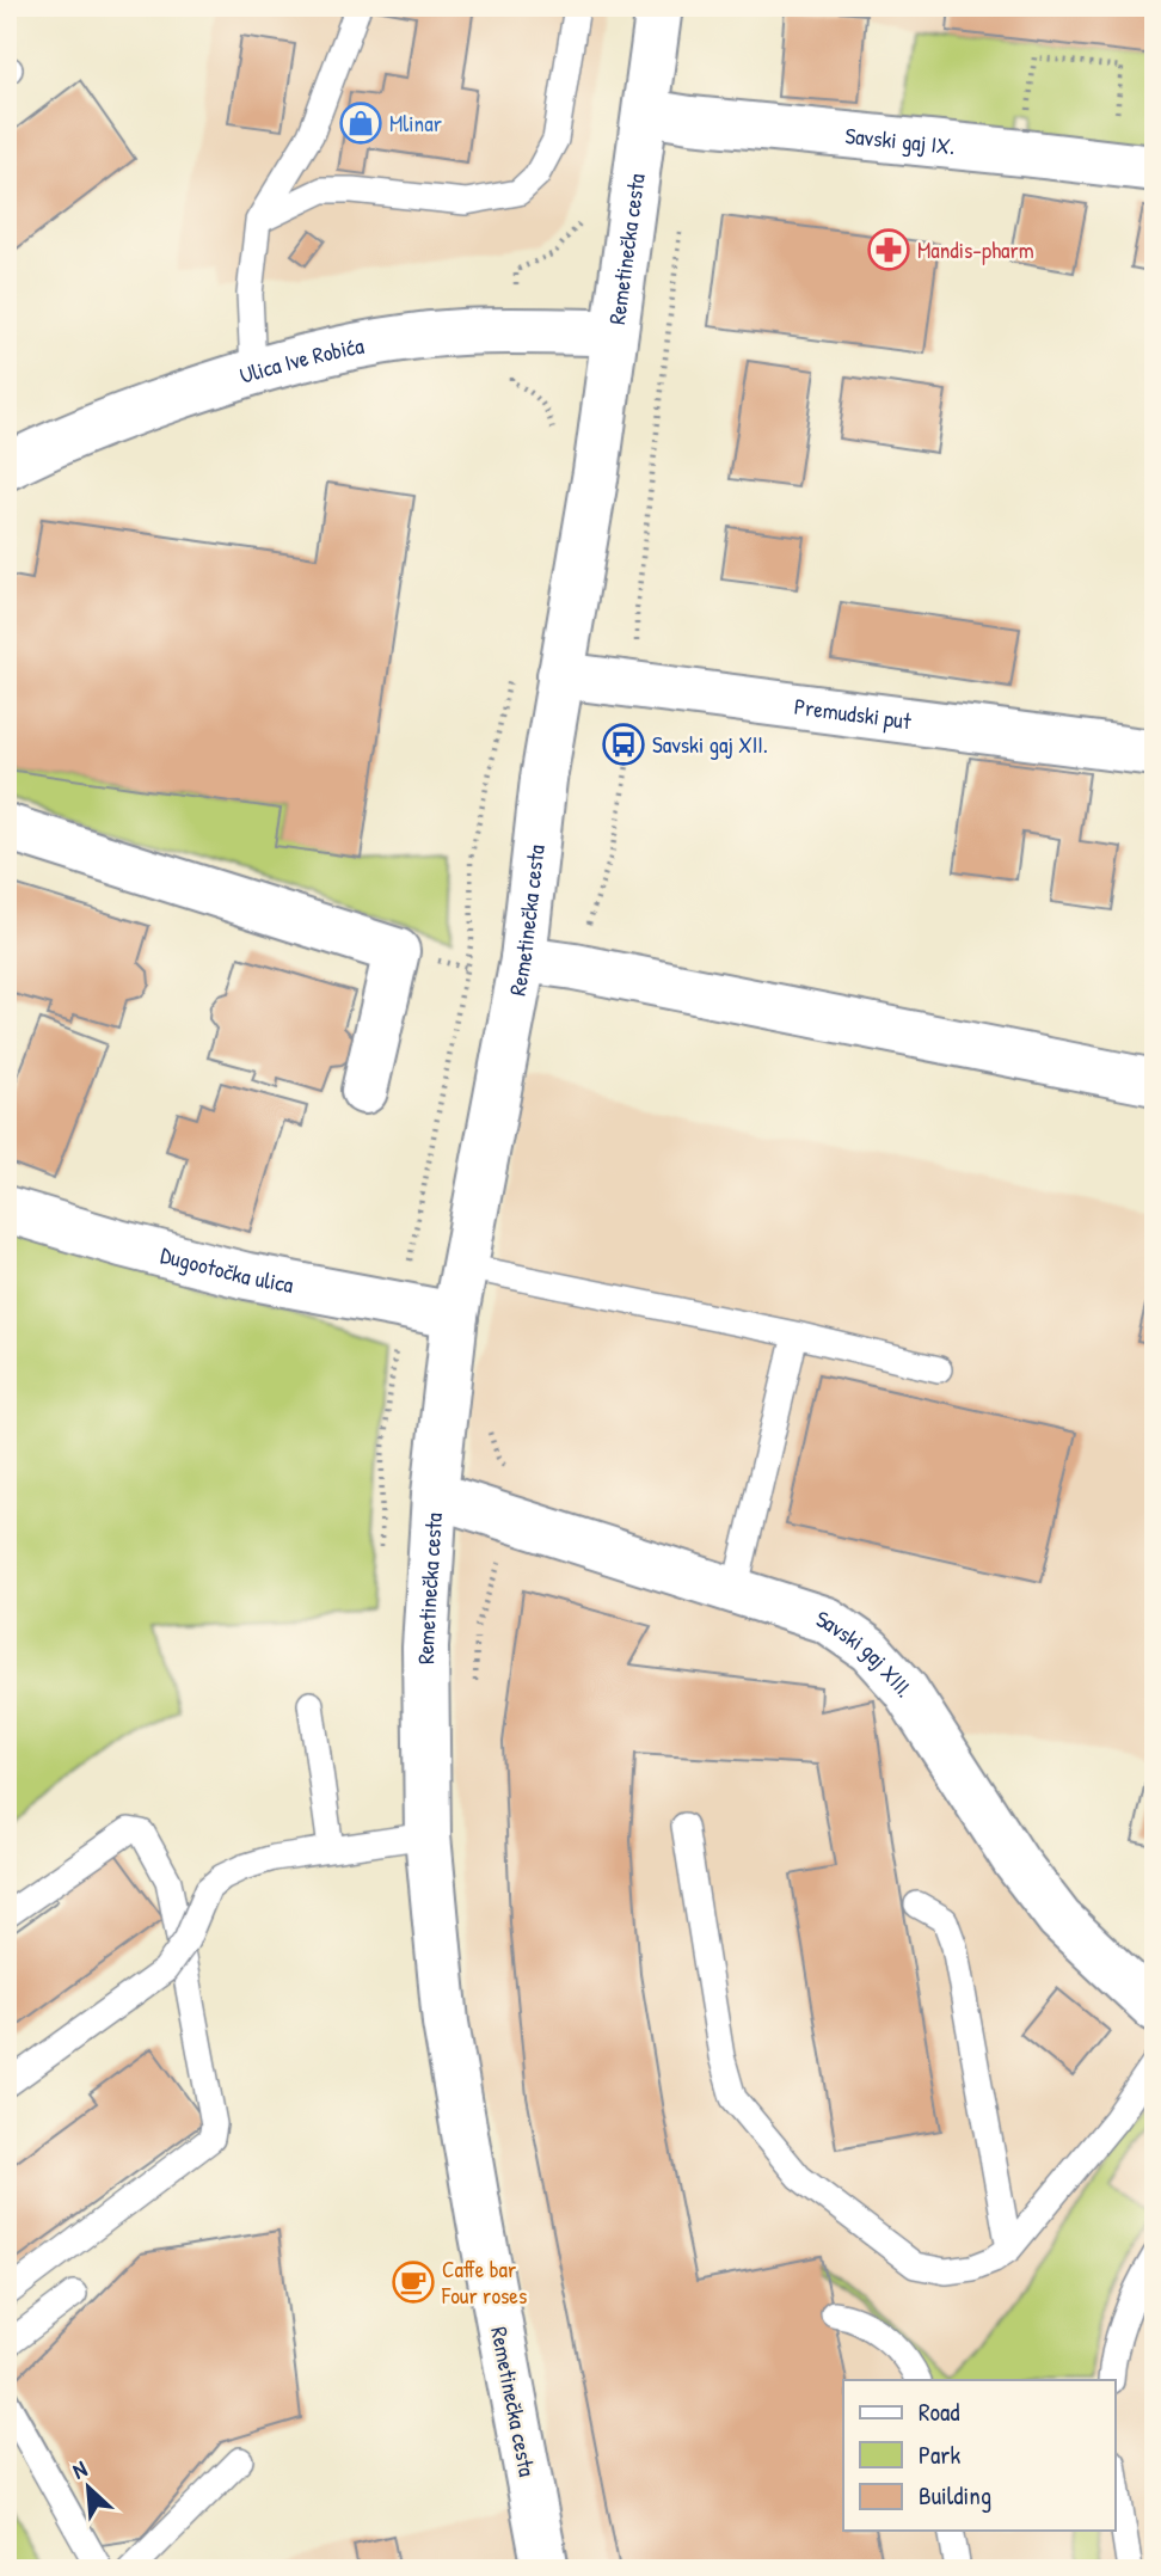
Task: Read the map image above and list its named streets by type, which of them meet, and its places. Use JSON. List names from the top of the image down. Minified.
{"streets":{"street":["Savski gaj IX.","Remetinečka cesta","Ulica Ive Robića","Premudski put","Dugootočka ulica","Savski gaj XIII."]},"crossings":[["Savski gaj IX.","Remetinečka cesta"],["Remetinečka cesta","Ulica Ive Robića"],["Remetinečka cesta","Premudski put"],["Remetinečka cesta","Dugootočka ulica"],["Remetinečka cesta","Savski gaj XIII."]],"places":{"shop":["Mlinar"],"pharmacy":["Mandis-pharm"],"bus stop":["Savski gaj XII."],"cafe":["Caffe bar Four roses"]},"legend":["Road","Park","Building"],"north":"top left"}
